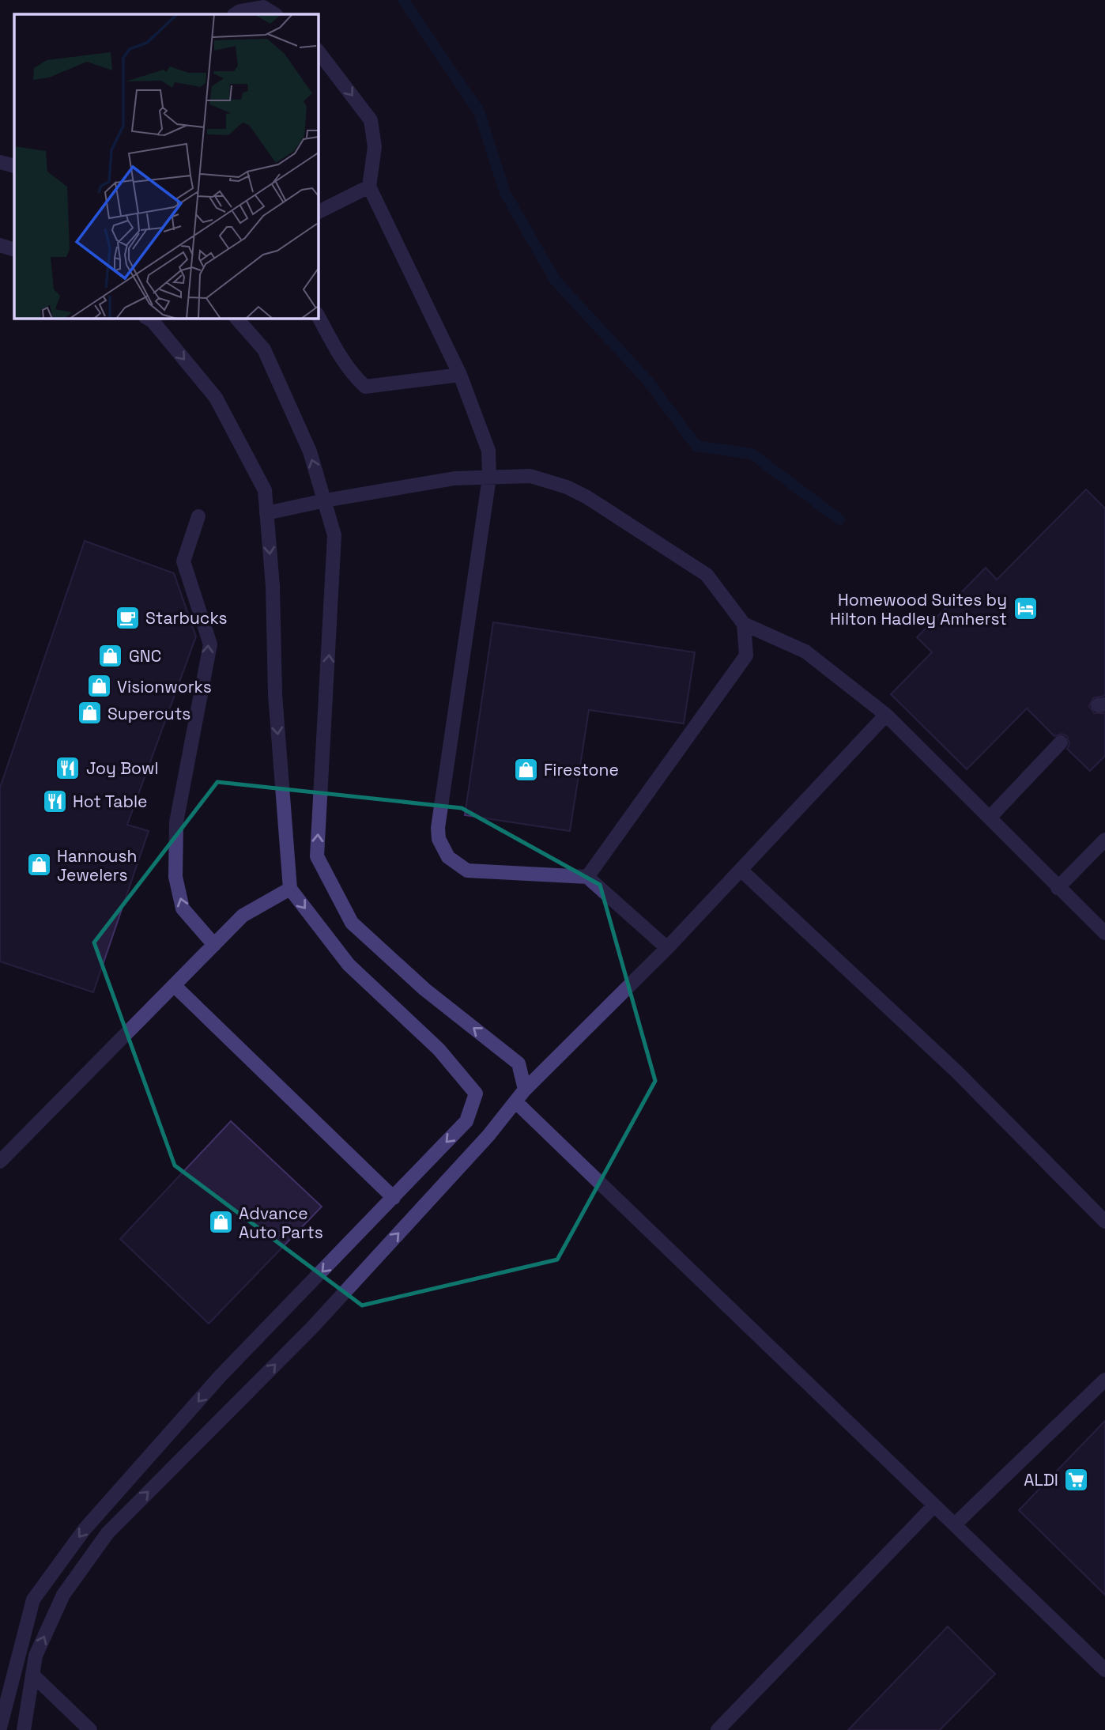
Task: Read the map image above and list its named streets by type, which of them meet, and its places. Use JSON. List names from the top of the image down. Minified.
{"places":{"hotel":["Homewood Suites by Hilton Hadley Amherst"],"cafe":["Starbucks"],"shop":["GNC","Visionworks","Supercuts","Firestone","Hannoush Jewelers","Advance Auto Parts"],"restaurant":["Joy Bowl","Hot Table"],"supermarket":["ALDI"]}}
